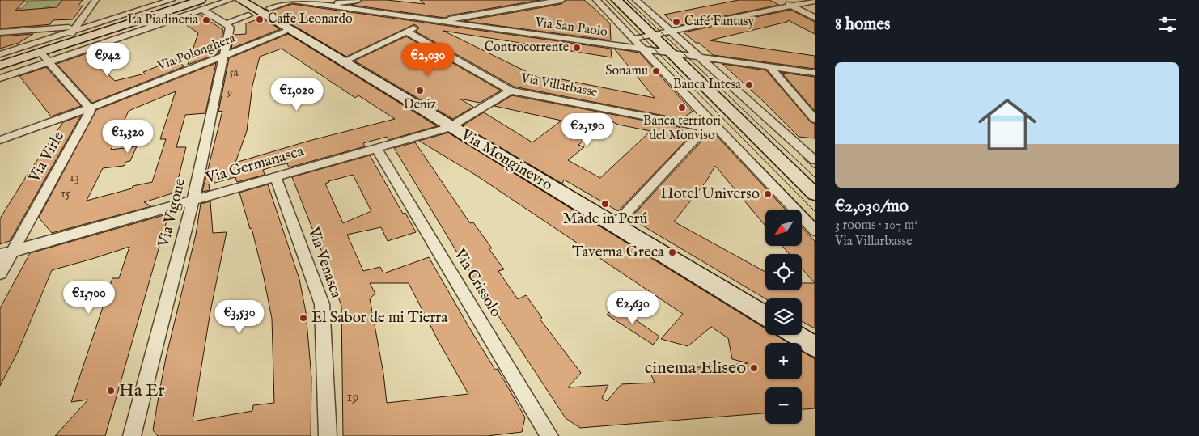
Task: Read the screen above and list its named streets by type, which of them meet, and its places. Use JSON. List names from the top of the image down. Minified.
{"streets":{"street":["Via San Paolo","Via Polonghera","Via Villarbasse","Via Virle","Via Monginevro","Via Germanasca","Via Vigone","Via Venasca","Via Crissolo"]},"crossings":[["Via Polonghera","Via Virle"],["Via Polonghera","Via Monginevro"],["Via Polonghera","Via Vigone"],["Via Villarbasse","Via Germanasca"],["Via Virle","Via Germanasca"],["Via Monginevro","Via Germanasca"],["Via Germanasca","Via Vigone"],["Via Germanasca","Via Venasca"],["Via Germanasca","Via Crissolo"]],"places":["Caffe Leonardo","La Piadineria","Café Fantasy","Controcorrente","Sonamu","Banca Intesa","Deniz","Banca territori del Monviso","Hotel Universo","Made in Perú","Taverna Greca","El Sabor de mi Tierra","cinema Eliseo","Ha Er"],"house_numbers":["5a","9","13","15","19"],"north":"bottom left","page":{"heading":"8 homes","price":["€942","€2,030","€1,020","€2,190","€1,320","€1,700","€2,630","€3,530"],"list":[{"name":"€2,030/mo","note":"3 rooms · 107 m² · Via Villarbasse"}],"map_buttons":["+","−"]}}
